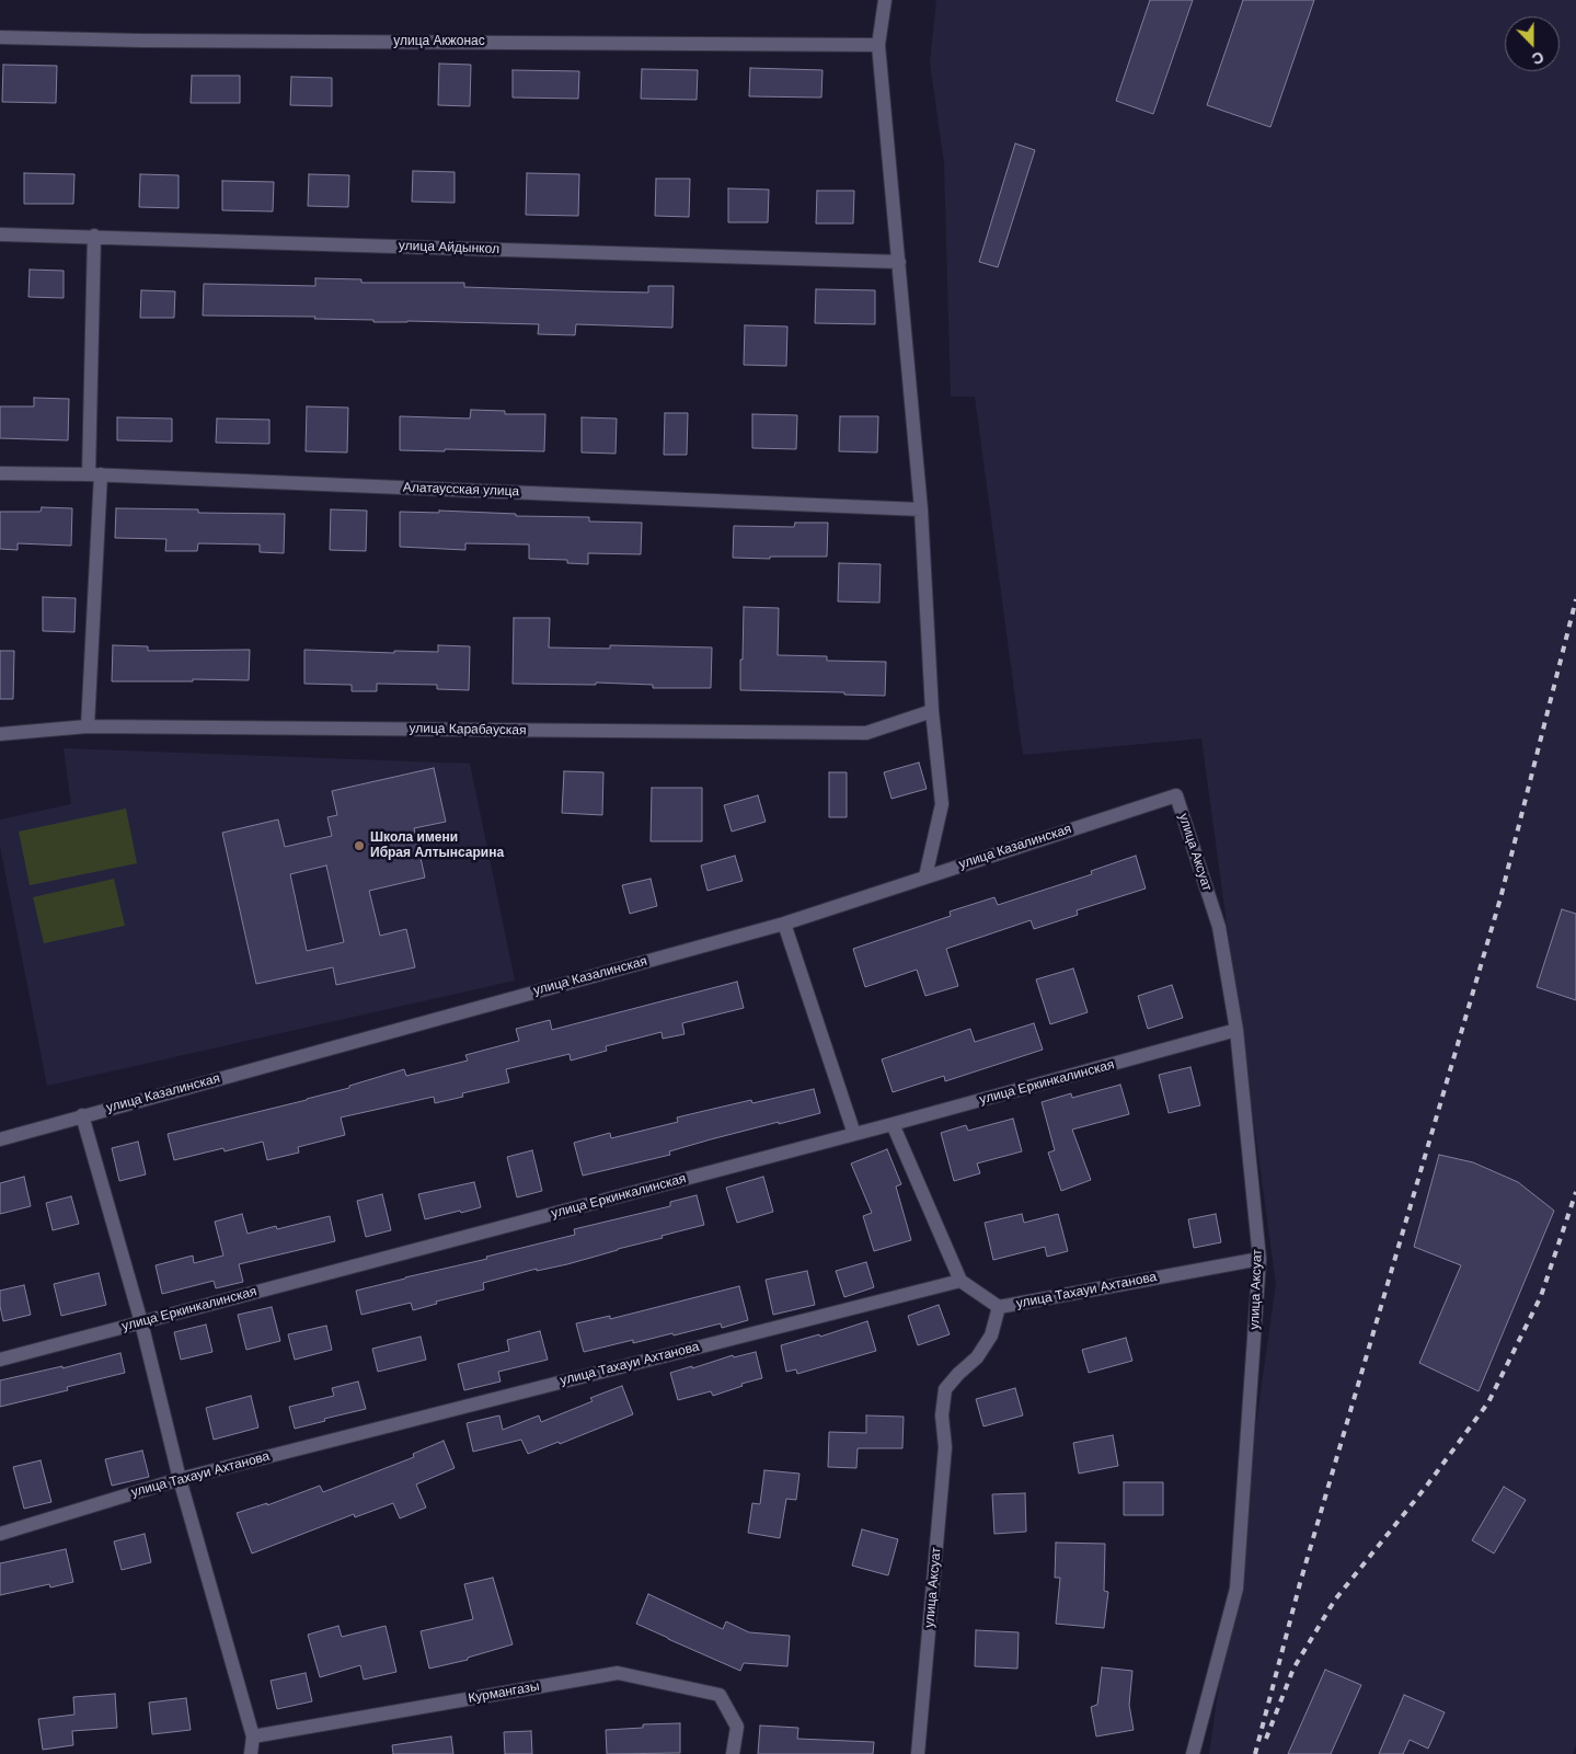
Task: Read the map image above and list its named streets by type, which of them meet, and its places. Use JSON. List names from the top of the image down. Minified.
{"streets":{"street":["улица Акжонас","улица Айдынкол","Алатаусская улица","улица Карабауская","улица Казалинская","улица Аксуат","улица Еркинкалинская","улица Тахауи Ахтанова","Курмангазы"]},"crossings":[["улица Казалинская","улица Аксуат"],["улица Аксуат","улица Еркинкалинская"],["улица Аксуат","улица Тахауи Ахтанова"]],"places":["Школа имени Ибрая Алтынсарина"],"north":"bottom"}
